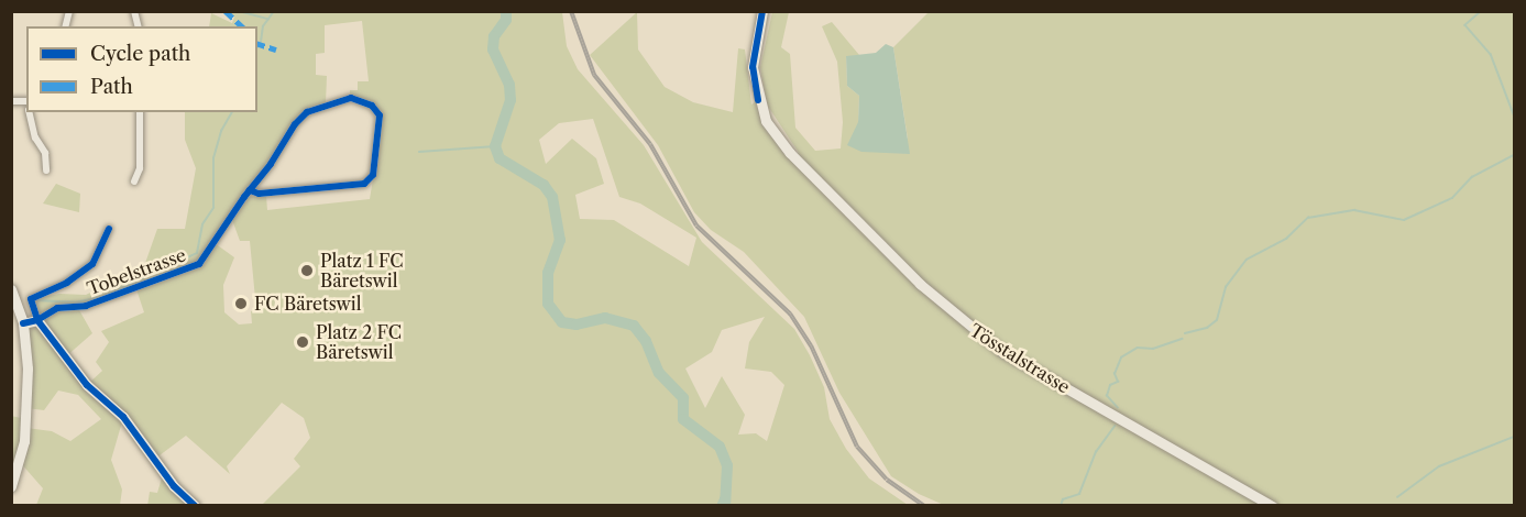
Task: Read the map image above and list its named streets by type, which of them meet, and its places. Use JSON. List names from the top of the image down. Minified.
{"streets":{"main road":["Tösstalstrasse"],"street":["Tobelstrasse"]},"places":["Platz 1 FC Bäretswil","FC Bäretswil","Platz 2 FC Bäretswil"],"legend":["Cycle path","Path"]}
